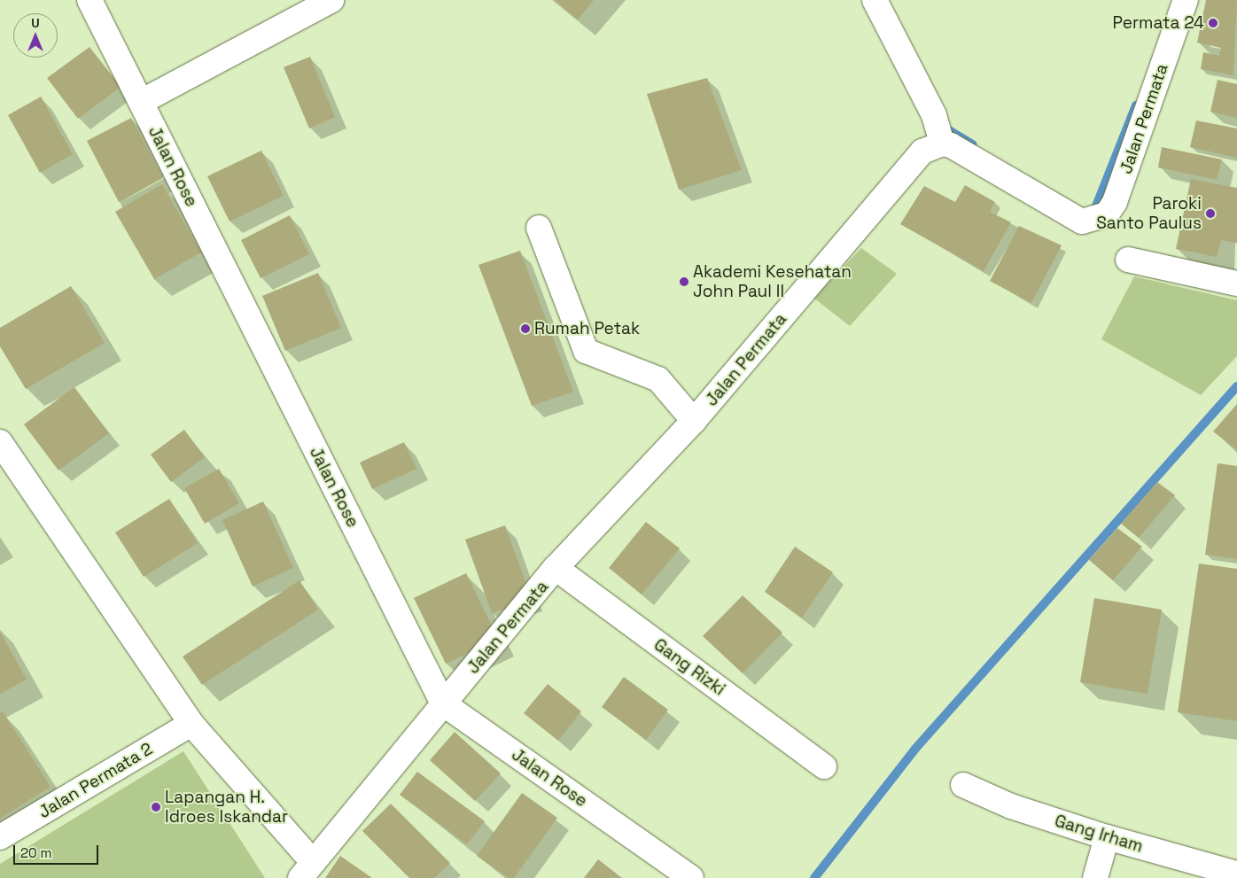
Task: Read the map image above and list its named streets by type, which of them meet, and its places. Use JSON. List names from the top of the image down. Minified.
{"streets":{"street":["Jalan Permata","Jalan Rose","Gang Rizki","Jalan Permata 2","Gang Irham"]},"crossings":[["Jalan Permata","Jalan Rose"],["Jalan Permata","Gang Rizki"]],"places":["Permata 24","Paroki Santo Paulus","Akademi Kesehatan John Paul II","Rumah Petak","Lapangan H. Idroes Iskandar"],"scale_bar":"20 m","north":"top"}
